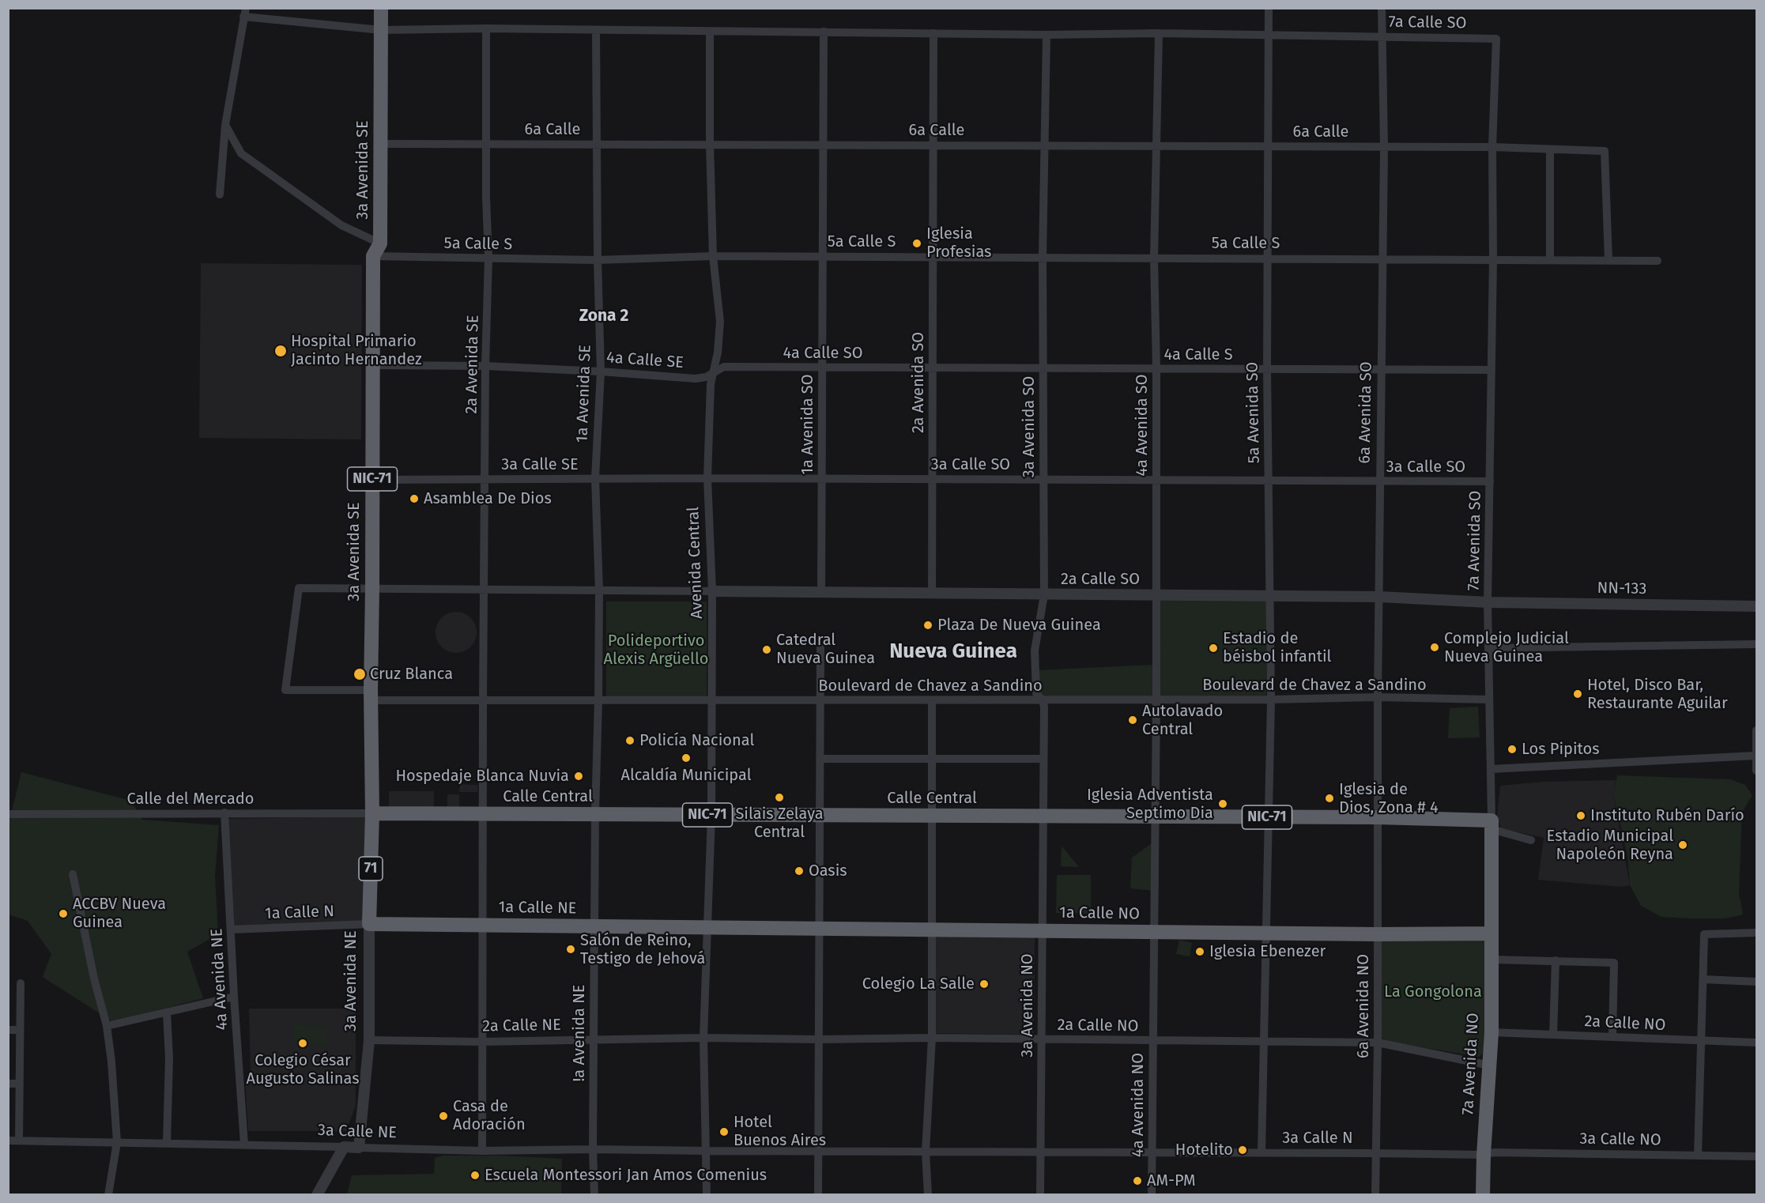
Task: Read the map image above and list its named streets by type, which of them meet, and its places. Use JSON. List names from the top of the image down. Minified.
{"streets":{"highway":["3a Avenida SE","NIC-71","Calle Central","71","1a Calle NE","1a Calle NO","3a Avenida NE","7a Avenida NO"],"street":["7a Calle SO","6a Calle","5a Calle S","4a Calle SO","4a Calle S","4a Calle SE","2a Avenida SE","2a Avenida SO","1a Avenida SE","5a Avenida SO","6a Avenida SO","1a Avenida SO","4a Avenida SO","3a Avenida SO","3a Calle SE","3a Calle SO","7a Avenida SO","Avenida Central","2a Calle SO","NN-133","Boulevard de Chavez a Sandino","Calle del Mercado","1a Calle N","4a Avenida NE","3a Avenida NO","6a Avenida NO","2a Calle NO","2a Calle NE","!a Avenida NE","4a Avenida NO","3a Calle NE","3a Calle N","3a Calle NO"]},"crossings":[["7a Calle SO","6a Calle"],["7a Calle SO","3a Avenida SE"],["7a Calle SO","2a Avenida SE"],["7a Calle SO","2a Avenida SO"],["7a Calle SO","1a Avenida SE"],["7a Calle SO","5a Avenida SO"],["7a Calle SO","6a Avenida SO"],["7a Calle SO","1a Avenida SO"],["7a Calle SO","4a Avenida SO"],["7a Calle SO","3a Avenida SO"],["7a Calle SO","7a Avenida SO"],["7a Calle SO","Avenida Central"],["6a Calle","3a Avenida SE"],["6a Calle","5a Calle S"],["6a Calle","2a Avenida SE"],["6a Calle","2a Avenida SO"],["6a Calle","1a Avenida SE"],["6a Calle","5a Avenida SO"],["6a Calle","6a Avenida SO"],["6a Calle","1a Avenida SO"],["6a Calle","4a Avenida SO"],["6a Calle","3a Avenida SO"],["6a Calle","7a Avenida SO"],["6a Calle","Avenida Central"],["3a Avenida SE","5a Calle S"],["3a Avenida SE","4a Calle SE"],["3a Avenida SE","3a Calle SE"],["3a Avenida SE","Boulevard de Chavez a Sandino"],["3a Avenida SE","Calle Central"],["3a Avenida SE","Calle del Mercado"],["3a Avenida SE","3a Avenida NE"],["5a Calle S","2a Avenida SE"],["5a Calle S","2a Avenida SO"],["5a Calle S","1a Avenida SE"],["5a Calle S","5a Avenida SO"],["5a Calle S","6a Avenida SO"],["5a Calle S","1a Avenida SO"],["5a Calle S","4a Avenida SO"],["5a Calle S","3a Avenida SO"],["5a Calle S","7a Avenida SO"],["5a Calle S","Avenida Central"],["4a Calle SO","4a Calle S"],["4a Calle SO","4a Calle SE"],["4a Calle SO","2a Avenida SO"],["4a Calle SO","1a Avenida SO"],["4a Calle SO","Avenida Central"],["4a Calle S","2a Avenida SO"],["4a Calle S","5a Avenida SO"],["4a Calle S","6a Avenida SO"],["4a Calle S","4a Avenida SO"],["4a Calle S","3a Avenida SO"],["4a Calle S","7a Avenida SO"],["4a Calle SE","2a Avenida SE"],["4a Calle SE","1a Avenida SE"],["4a Calle SE","Avenida Central"],["2a Avenida SE","3a Calle SE"],["2a Avenida SE","Boulevard de Chavez a Sandino"],["2a Avenida SE","Calle Central"],["2a Avenida SE","1a Calle NE"],["2a Avenida SE","2a Calle NE"],["2a Avenida SE","3a Calle NE"],["2a Avenida SO","3a Calle SO"],["2a Avenida SO","2a Calle SO"],["1a Avenida SE","3a Calle SE"],["1a Avenida SE","Boulevard de Chavez a Sandino"],["1a Avenida SE","Calle Central"],["1a Avenida SE","!a Avenida NE"],["5a Avenida SO","3a Calle SO"],["5a Avenida SO","2a Calle SO"],["5a Avenida SO","Boulevard de Chavez a Sandino"],["5a Avenida SO","Calle Central"],["5a Avenida SO","1a Calle NO"],["5a Avenida SO","2a Calle NO"],["5a Avenida SO","3a Calle N"],["6a Avenida SO","3a Calle SO"],["6a Avenida SO","2a Calle SO"],["6a Avenida SO","Boulevard de Chavez a Sandino"],["6a Avenida SO","Calle Central"],["6a Avenida SO","6a Avenida NO"],["1a Avenida SO","3a Calle SO"],["1a Avenida SO","2a Calle SO"],["4a Avenida SO","3a Calle SO"],["4a Avenida SO","2a Calle SO"],["4a Avenida SO","Boulevard de Chavez a Sandino"],["4a Avenida SO","Calle Central"],["4a Avenida SO","4a Avenida NO"],["3a Avenida SO","3a Calle SO"],["3a Avenida SO","2a Calle SO"],["3a Avenida SO","Boulevard de Chavez a Sandino"],["3a Avenida SO","Calle Central"],["3a Avenida SO","3a Avenida NO"],["3a Calle SE","3a Calle SO"],["3a Calle SE","Avenida Central"],["3a Calle SO","7a Avenida SO"],["3a Calle SO","Avenida Central"],["7a Avenida SO","2a Calle SO"],["7a Avenida SO","NN-133"],["7a Avenida SO","Boulevard de Chavez a Sandino"],["7a Avenida SO","Calle Central"],["7a Avenida SO","7a Avenida NO"],["Avenida Central","2a Calle SO"],["Avenida Central","Boulevard de Chavez a Sandino"],["Avenida Central","Calle Central"],["Avenida Central","1a Calle NE"],["Avenida Central","1a Calle NO"],["Avenida Central","2a Calle NO"],["Avenida Central","2a Calle NE"],["Avenida Central","3a Calle NE"],["2a Calle SO","NN-133"],["Calle Central","Calle del Mercado"],["Calle Central","3a Avenida NE"],["Calle Central","3a Avenida NO"],["Calle Central","6a Avenida NO"],["Calle Central","!a Avenida NE"],["Calle Central","7a Avenida NO"],["Calle Central","4a Avenida NO"],["Calle del Mercado","4a Avenida NE"],["Calle del Mercado","3a Avenida NE"],["1a Calle NE","1a Calle N"],["1a Calle NE","1a Calle NO"],["1a Calle NE","3a Avenida NE"],["1a Calle NE","!a Avenida NE"],["1a Calle N","4a Avenida NE"],["1a Calle N","3a Avenida NE"],["1a Calle NO","3a Avenida NO"],["1a Calle NO","6a Avenida NO"],["1a Calle NO","7a Avenida NO"],["1a Calle NO","4a Avenida NO"],["4a Avenida NE","3a Calle NE"],["3a Avenida NE","2a Calle NE"],["3a Avenida NE","3a Calle NE"],["3a Avenida NO","2a Calle NO"],["3a Avenida NO","3a Calle N"],["6a Avenida NO","2a Calle NO"],["6a Avenida NO","3a Calle N"],["2a Calle NO","2a Calle NE"],["2a Calle NO","7a Avenida NO"],["2a Calle NO","4a Avenida NO"],["2a Calle NE","!a Avenida NE"],["!a Avenida NE","3a Calle NE"],["7a Avenida NO","3a Calle N"],["7a Avenida NO","3a Calle NO"],["4a Avenida NO","3a Calle N"],["3a Calle NE","3a Calle N"],["3a Calle N","3a Calle NO"]],"districts":["Zona 2","Nueva Guinea"],"parks":["Polideportivo Alexis Argüello","La Gongolona"],"places":["Iglesia Profesias","Hospital Primario Jacinto Hernandez","Asamblea De Dios","Plaza De Nueva Guinea","Complejo Judicial Nueva Guinea","Estadio de béisbol infantil","Catedral Nueva Guinea","Cruz Blanca","Hotel, Disco Bar, Restaurante Aguilar","Autolavado Central","Policía Nacional","Los Pipitos","Alcaldía Municipal","Hospedaje Blanca Nuvia","Silais Zelaya Central","Iglesia de Dios, Zona # 4","Iglesia Adventista Septimo Dia","Instituto Rubén Darío","Estadio Municipal Napoleón Reyna","Oasis","ACCBV Nueva Guinea","Salón de Reino, Testigo de Jehová","Iglesia Ebenezer","Colegio La Salle","Colegio César Augusto Salinas","Casa de Adoración","Hotel Buenos Aires","Hotelito","Escuela Montessori Jan Amos Comenius","AM-PM"]}
